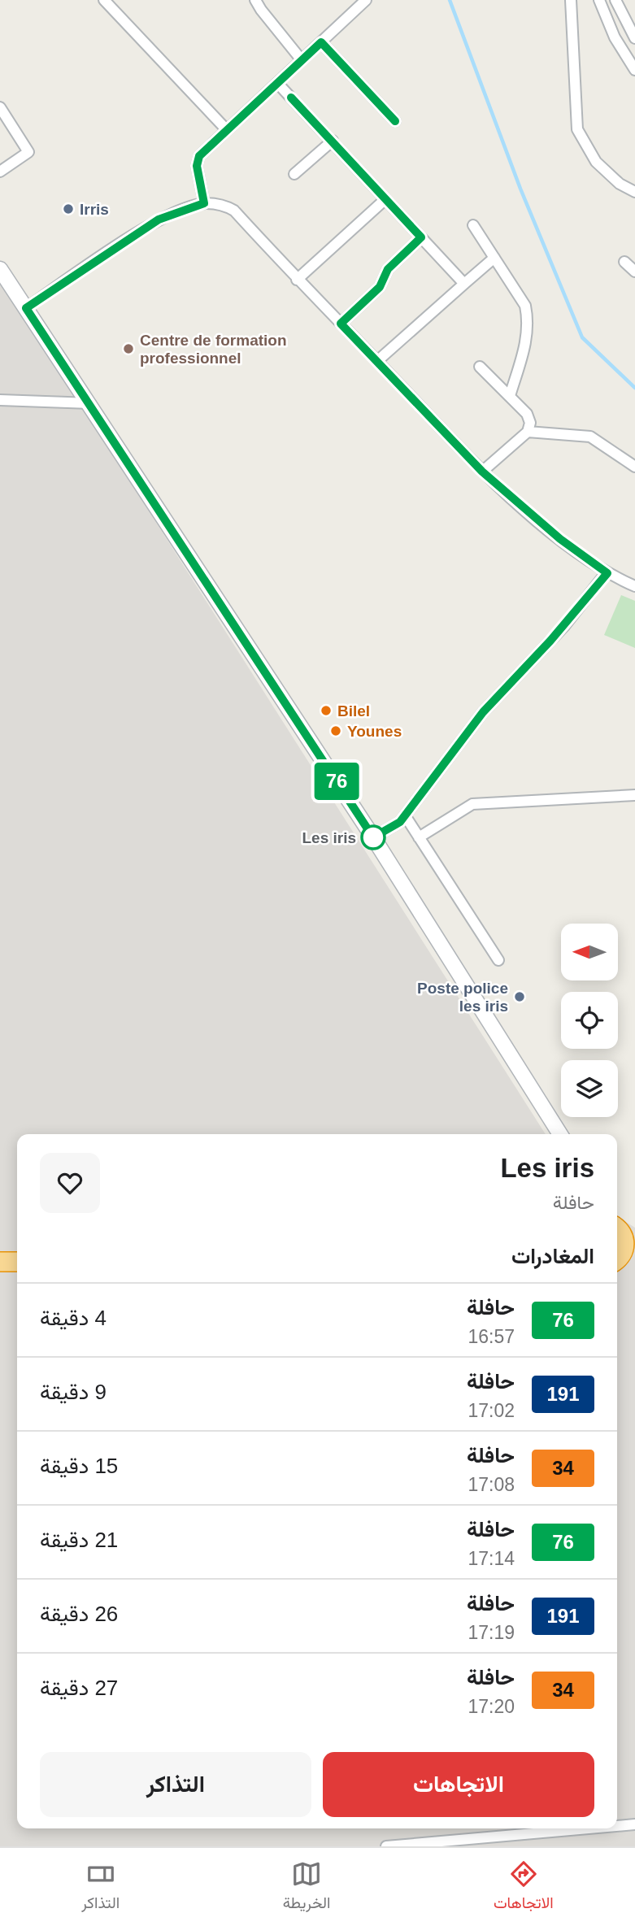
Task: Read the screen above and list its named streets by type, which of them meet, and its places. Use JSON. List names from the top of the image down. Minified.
{"places":["Irris","Centre de formation professionnel","Bilel","Younes","Les iris","Poste police les iris"],"lines":["bus line 76"],"north":"left","page":{"on_map":"76","heading":[["Les iris","حافلة"],"المغادرات"],"list":[{"mark":"76","name":"حافلة","note":"16:57","value":"4 دقيقة"},{"mark":"191","name":"حافلة","note":"17:02","value":"9 دقيقة"},{"mark":"34","name":"حافلة","note":"17:08","value":"15 دقيقة"},{"mark":"76","name":"حافلة","note":"17:14","value":"21 دقيقة"},{"mark":"191","name":"حافلة","note":"17:19","value":"26 دقيقة"},{"mark":"34","name":"حافلة","note":"17:20","value":"27 دقيقة"}],"buttons":["الاتجاهات","التذاكر"],"tabs":["الاتجاهات","الخريطة","التذاكر"]}}
